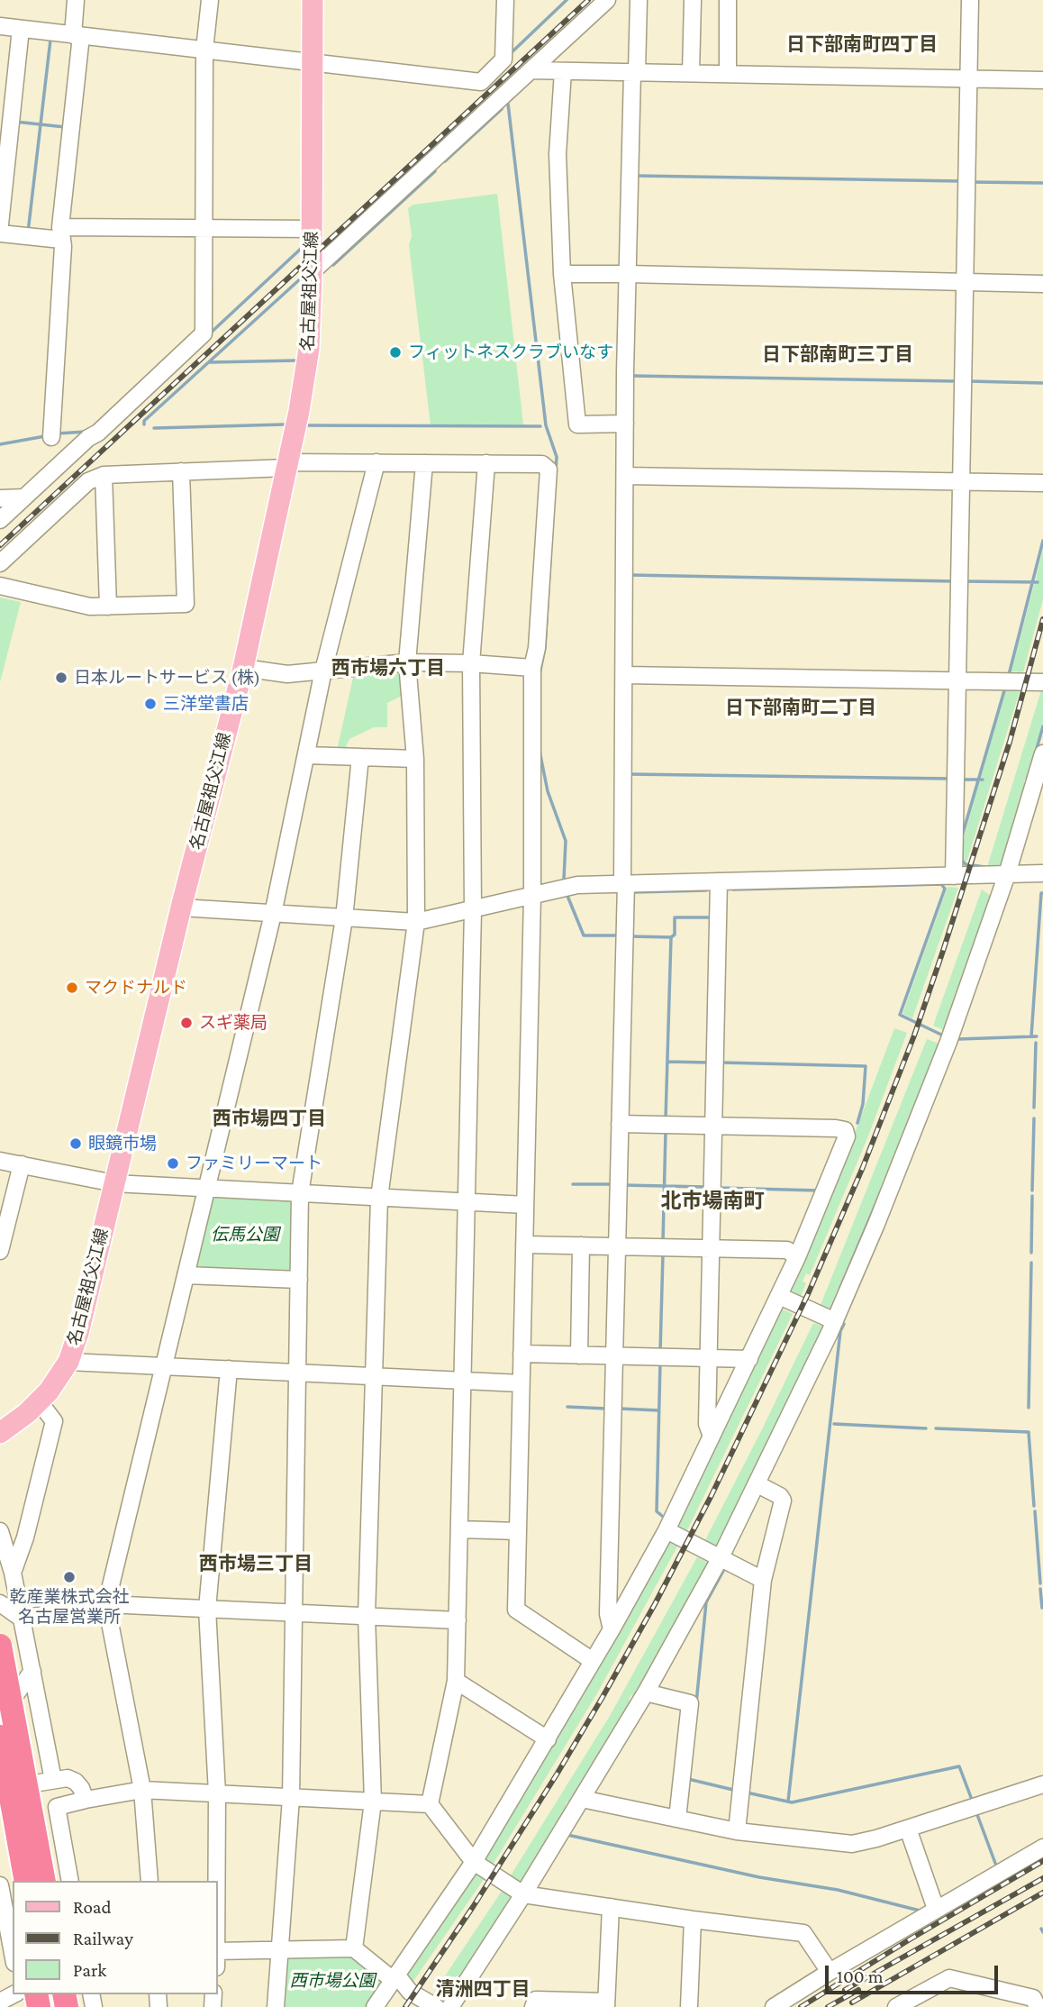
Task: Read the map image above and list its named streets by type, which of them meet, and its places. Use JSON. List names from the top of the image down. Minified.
{"streets":{"main road":["名古屋祖父江線"]},"districts":["日下部南町四丁目","日下部南町三丁目","西市場六丁目","日下部南町二丁目","西市場四丁目","北市場南町","西市場三丁目","清洲四丁目"],"parks":["伝馬公園","西市場公園"],"places":["フィットネスクラブいなす","日本ルートサービス (株)","三洋堂書店","マクドナルド","スギ薬局","眼鏡市場","ファミリーマート","乾産業株式会社 名古屋営業所"],"legend":["Road","Railway","Park"],"scale_bar":"100 m"}
